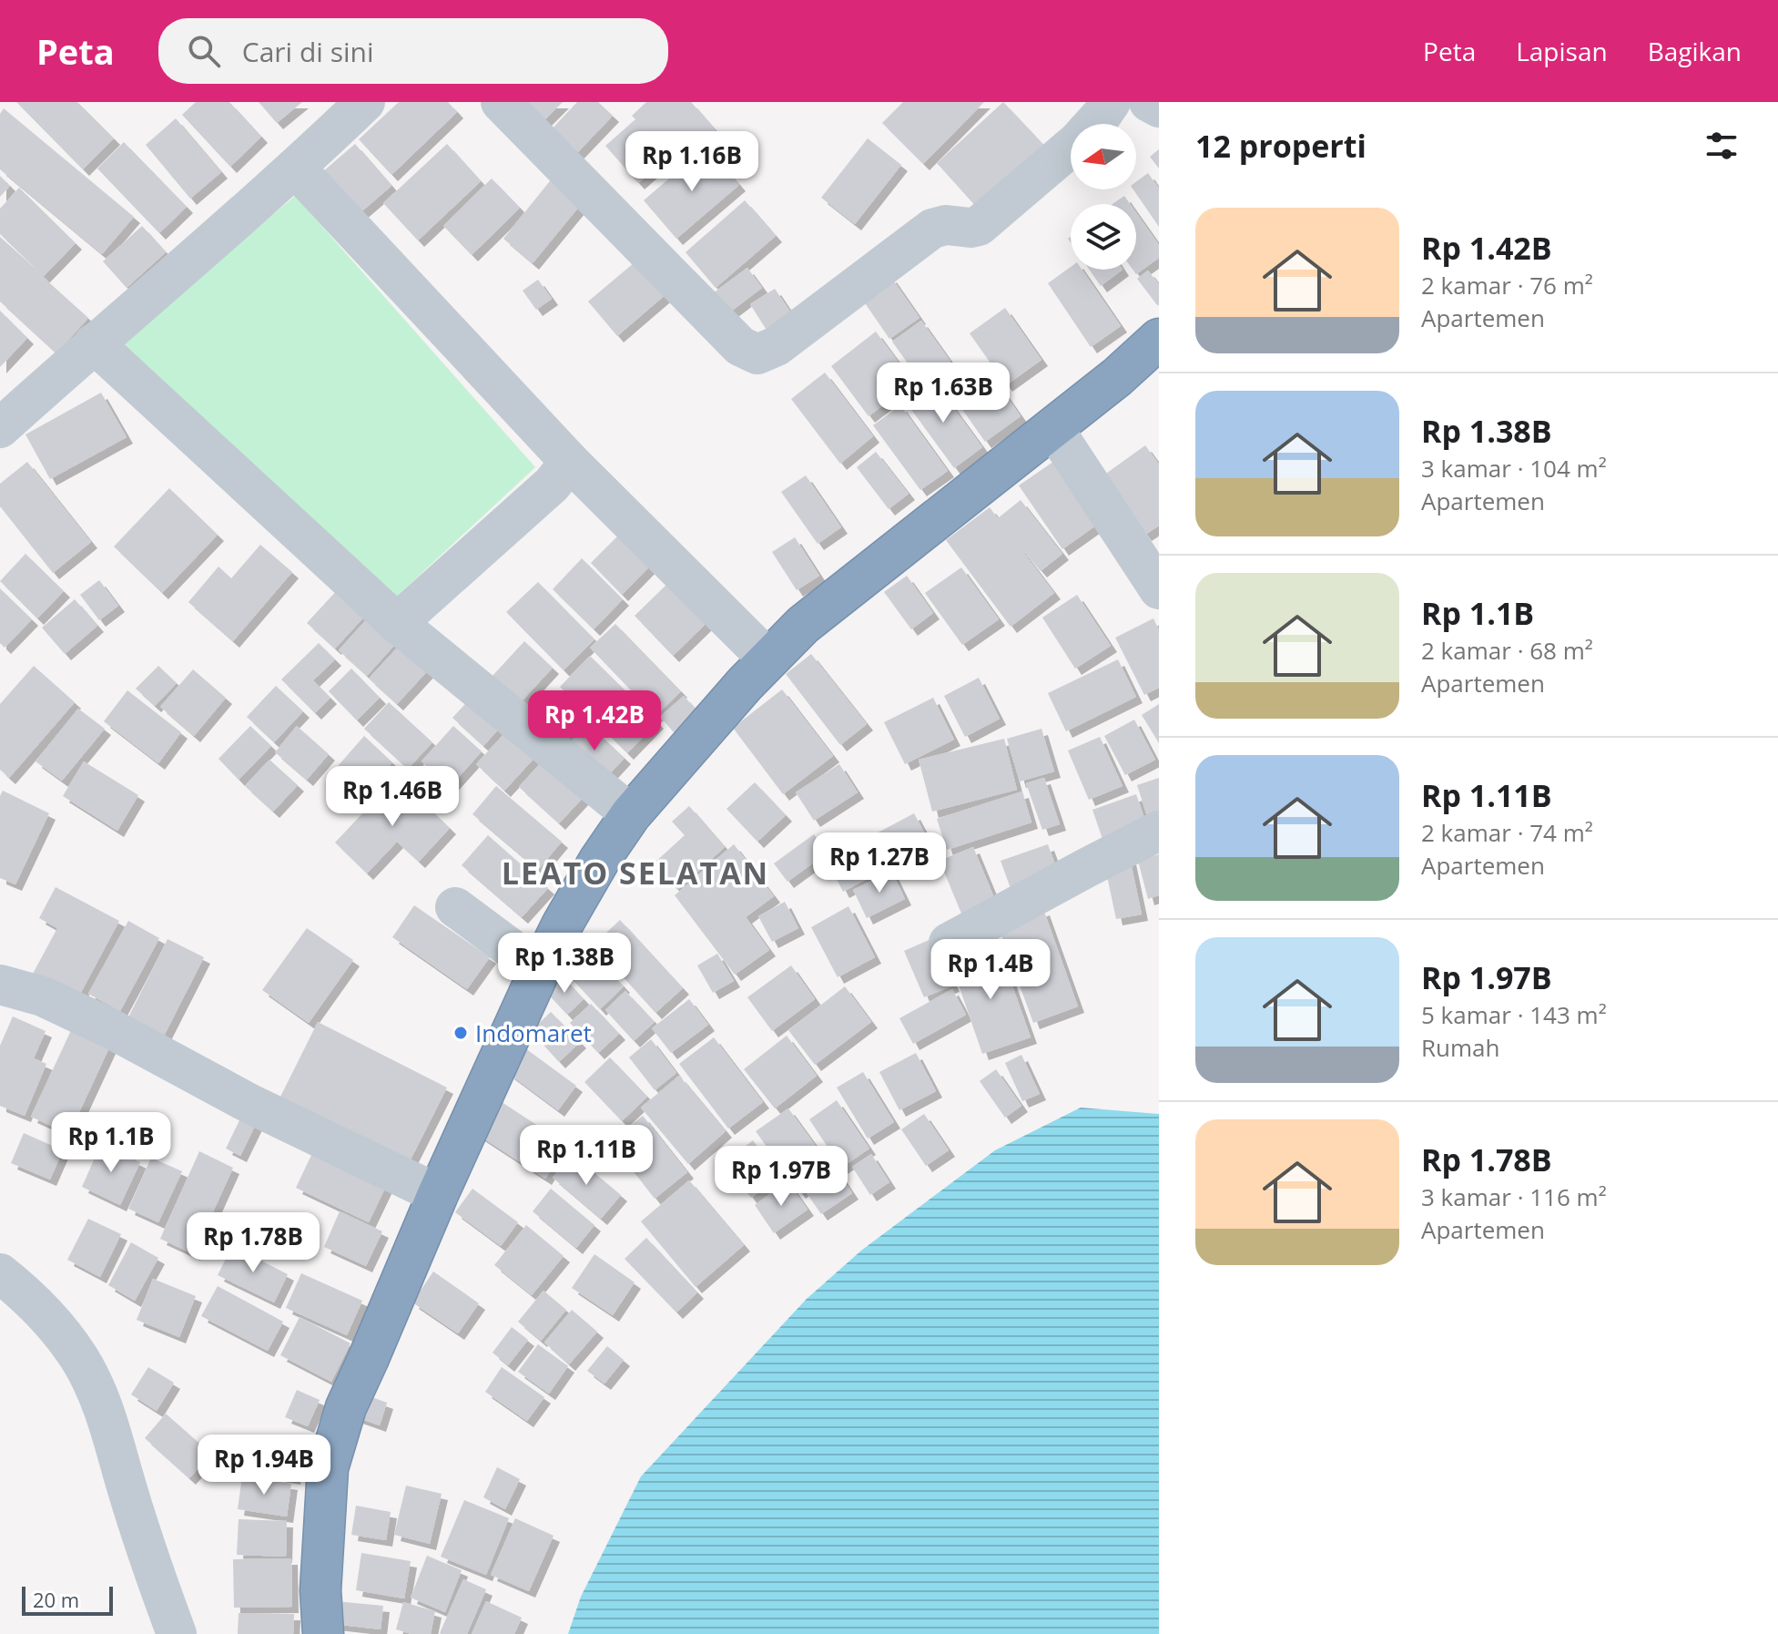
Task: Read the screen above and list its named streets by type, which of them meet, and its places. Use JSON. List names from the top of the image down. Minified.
{"districts":["LEATO SELATAN"],"places":["Indomaret"],"scale_bar":"20 m","north":"left","page":{"header":"Peta","search":"Cari di sini","nav":["Peta","Lapisan","Bagikan"],"heading":"12 properti","price":["Rp 1.16B","Rp 1.63B","Rp 1.42B","Rp 1.46B","Rp 1.27B","Rp 1.38B","Rp 1.4B","Rp 1.1B","Rp 1.11B","Rp 1.97B","Rp 1.78B","Rp 1.94B"],"list":[{"name":"Rp 1.42B","note":"2 kamar · 76 m² · Apartemen"},{"name":"Rp 1.38B","note":"3 kamar · 104 m² · Apartemen"},{"name":"Rp 1.1B","note":"2 kamar · 68 m² · Apartemen"},{"name":"Rp 1.11B","note":"2 kamar · 74 m² · Apartemen"},{"name":"Rp 1.97B","note":"5 kamar · 143 m² · Rumah"},{"name":"Rp 1.78B","note":"3 kamar · 116 m² · Apartemen"}],"scale":"20 m"}}
